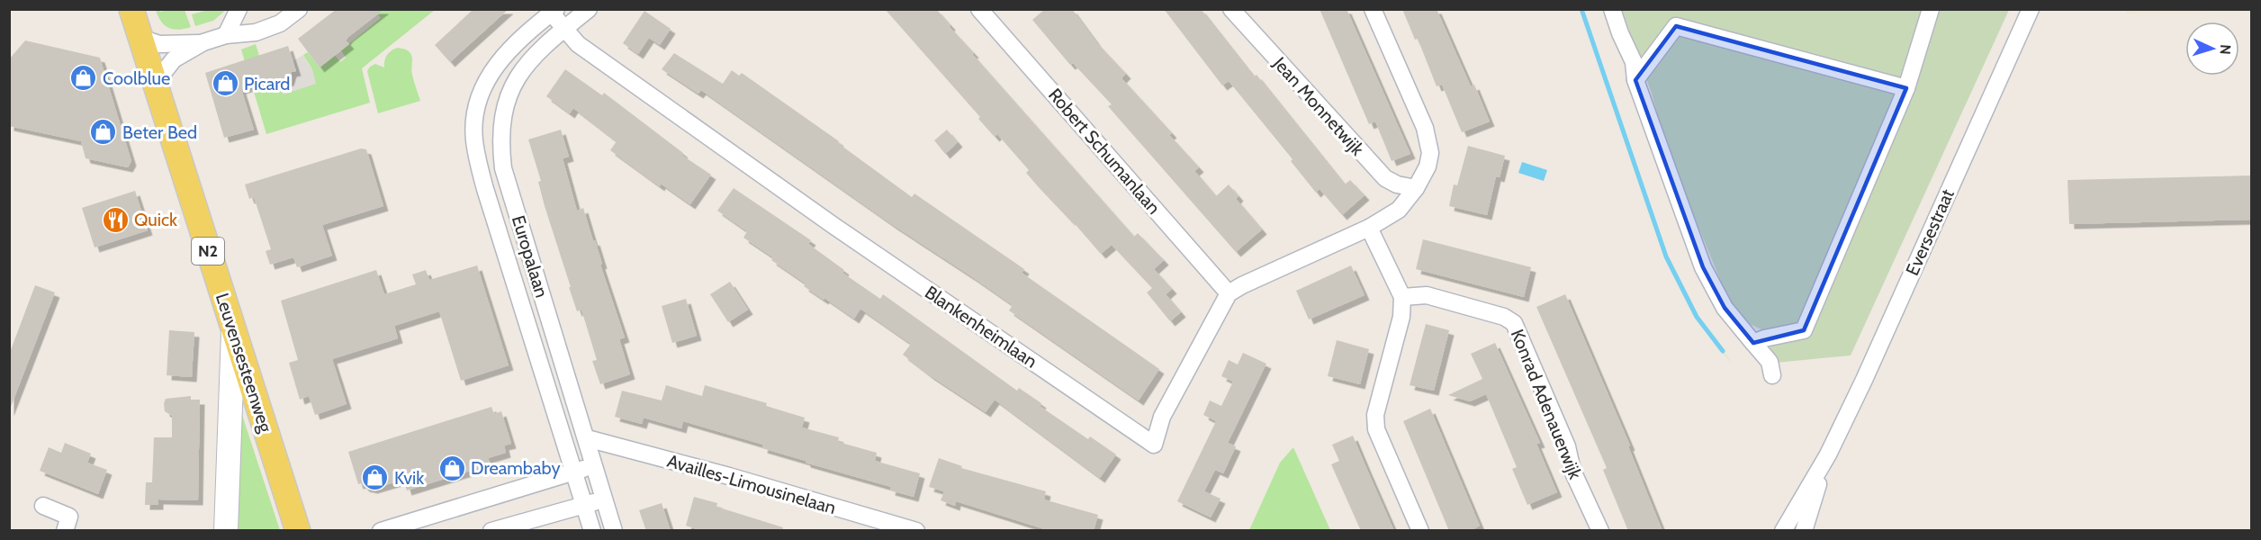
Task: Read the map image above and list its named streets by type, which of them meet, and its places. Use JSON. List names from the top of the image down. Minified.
{"streets":{"main road":["N2","Leuvensesteenweg"],"street":["Jean Monnetwijk","Robert Schumanlaan","Eversestraat","Europalaan","Blankenheimlaan","Konrad Adenauerwijk","Availles-Limousinelaan"]},"crossings":[["Robert Schumanlaan","Blankenheimlaan"],["Europalaan","Blankenheimlaan"],["Europalaan","Availles-Limousinelaan"]],"places":{"shop":["Coolblue","Picard","Beter Bed","Dreambaby","Kvik"],"restaurant":["Quick"]},"north":"right"}
